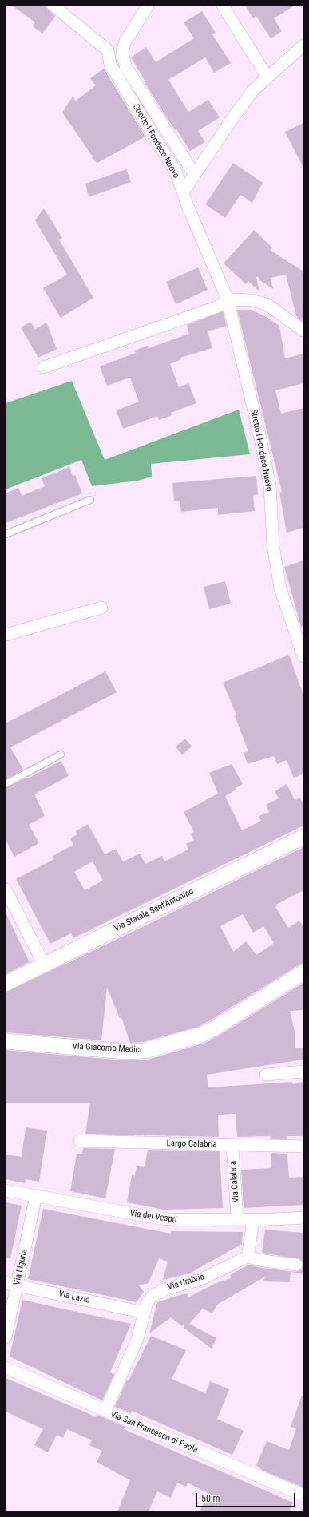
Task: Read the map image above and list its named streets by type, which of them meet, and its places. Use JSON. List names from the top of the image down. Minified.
{"streets":{"street":["Stretto I Fondaco Nuovo","Via Statale Sant'Antonino","Via Giacomo Medici","Largo Calabria","Via Calabria","Via dei Vespri","Via Liguria","Via Umbria","Via Lazio","Via San Francesco di Paola"]},"crossings":[["Largo Calabria","Via Calabria"],["Via Calabria","Via dei Vespri"],["Via dei Vespri","Via Liguria"],["Via Liguria","Via Lazio"],["Via Umbria","Via Lazio"],["Via Umbria","Via San Francesco di Paola"]],"scale_bar":"50 m"}
